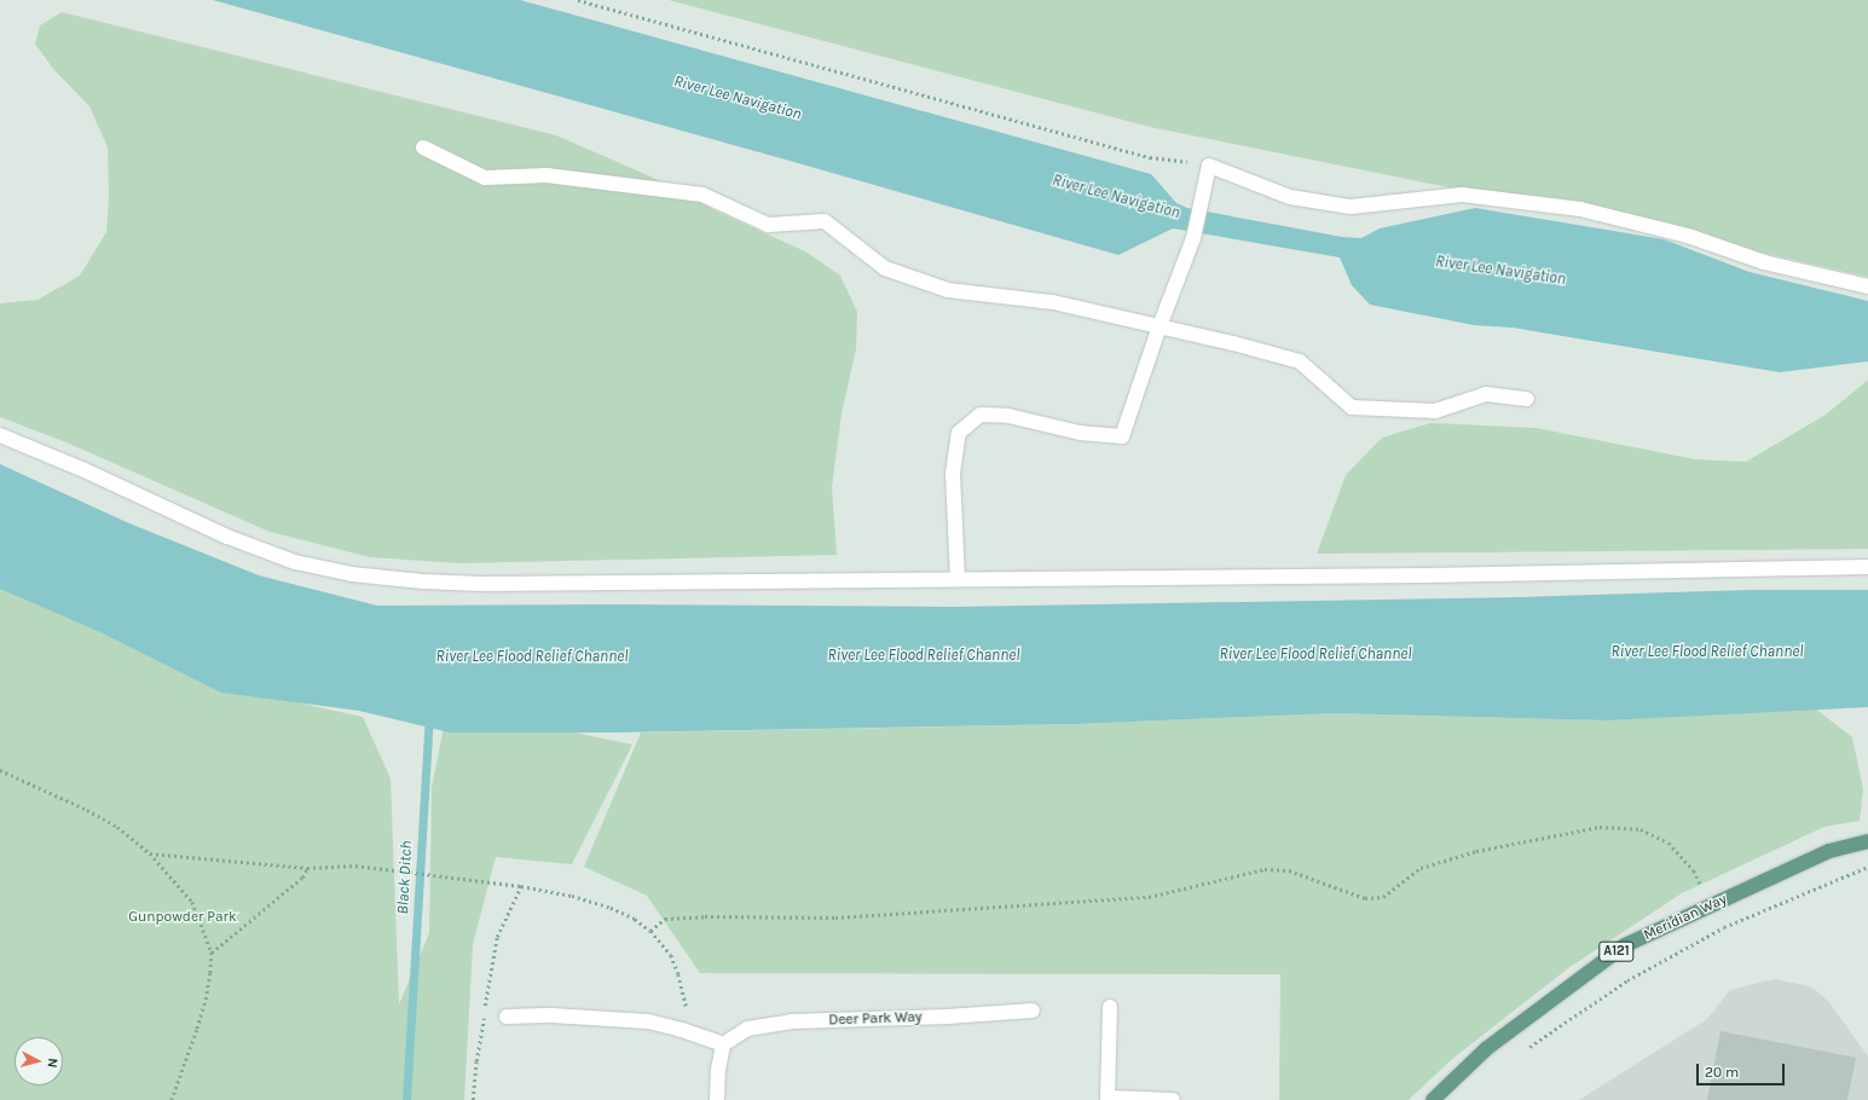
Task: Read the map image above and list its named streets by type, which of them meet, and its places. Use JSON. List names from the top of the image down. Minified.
{"streets":{"main road":["Meridian Way","A121"],"street":["Deer Park Way"]},"water":["River Lee Navigation","River Lee Flood Relief Channel","Black Ditch"],"parks":["Gunpowder Park"],"scale_bar":"20 m","north":"right"}
